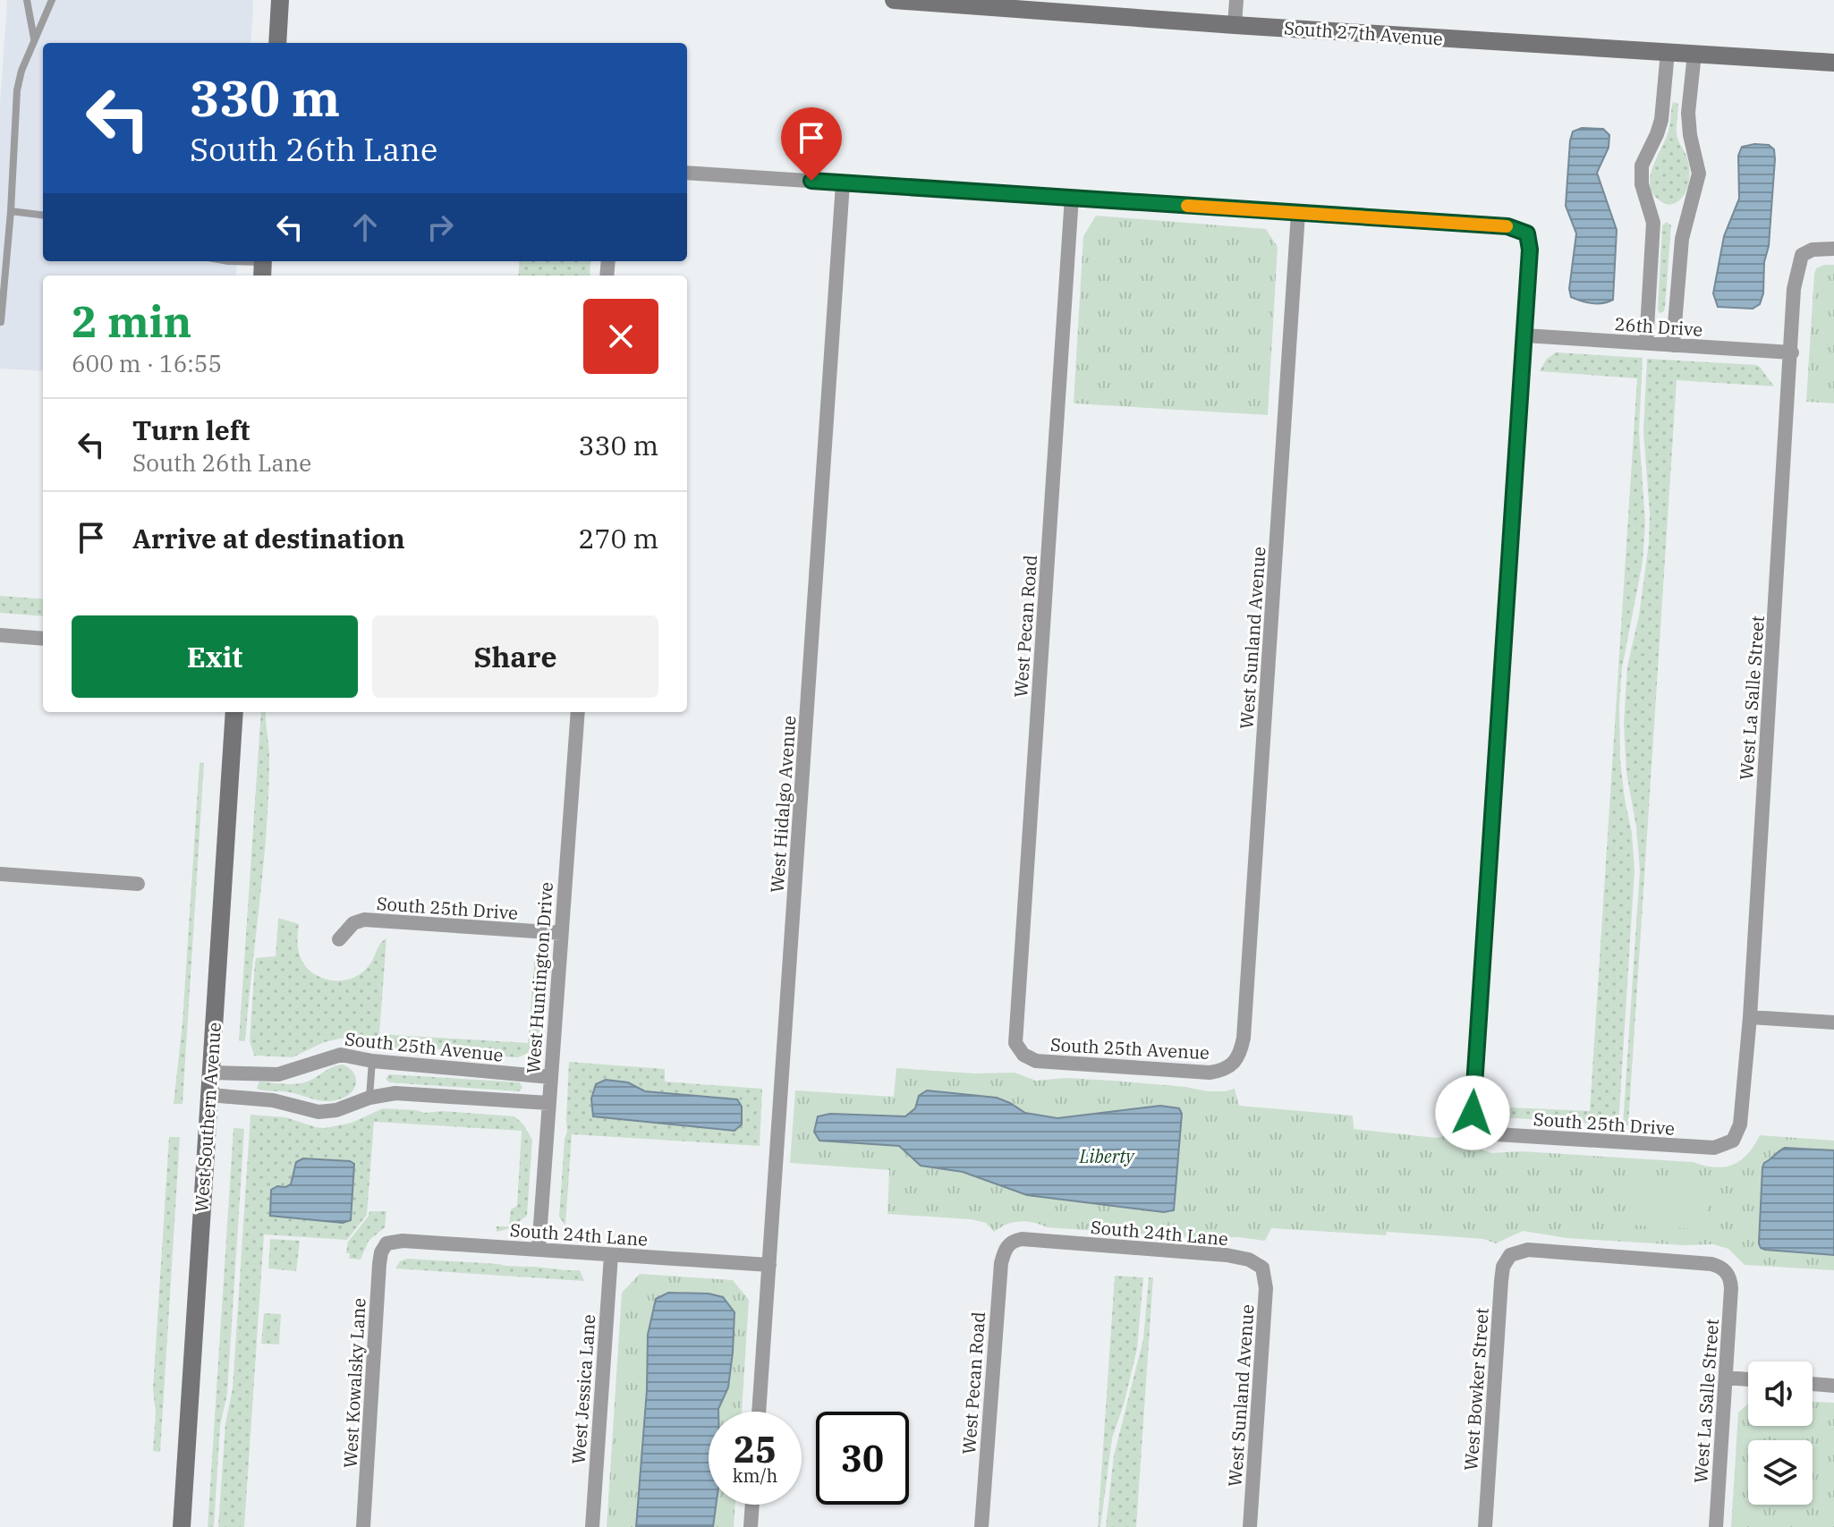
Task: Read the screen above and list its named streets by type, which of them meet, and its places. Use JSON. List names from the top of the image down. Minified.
{"streets":{"main road":["South 27th Avenue","West Southern Avenue"],"street":["26th Drive","West Pecan Road","West Sunland Avenue","West La Salle Street","West Hidalgo Avenue","South 25th Drive","West Huntington Drive","South 25th Avenue","South 24th Lane","West Kowalsky Lane","West Jessica Lane","West Bowker Street"]},"crossings":[["26th Drive","West La Salle Street"],["26th Drive","South 25th Drive"],["West Pecan Road","South 25th Avenue"],["West Pecan Road","South 24th Lane"],["West Sunland Avenue","South 25th Avenue"],["West Sunland Avenue","South 24th Lane"],["West La Salle Street","South 25th Drive"],["West La Salle Street","West Bowker Street"],["West Hidalgo Avenue","South 24th Lane"],["South 25th Drive","West Huntington Drive"],["West Huntington Drive","South 25th Avenue"],["West Huntington Drive","South 24th Lane"],["South 25th Avenue","West Southern Avenue"],["South 24th Lane","West Kowalsky Lane"],["South 24th Lane","West Jessica Lane"]],"parks":["Liberty"],"page":{"turn":["330 m","South 26th Lane"],"heading":["2 min","600 m · 16:55"],"list":[{"name":"Turn left","note":"South 26th Lane","value":"330 m"},{"name":"Arrive at destination","value":"270 m"}],"buttons":["Exit","Share"],"speed":"25 km/h","limit":"30"}}
